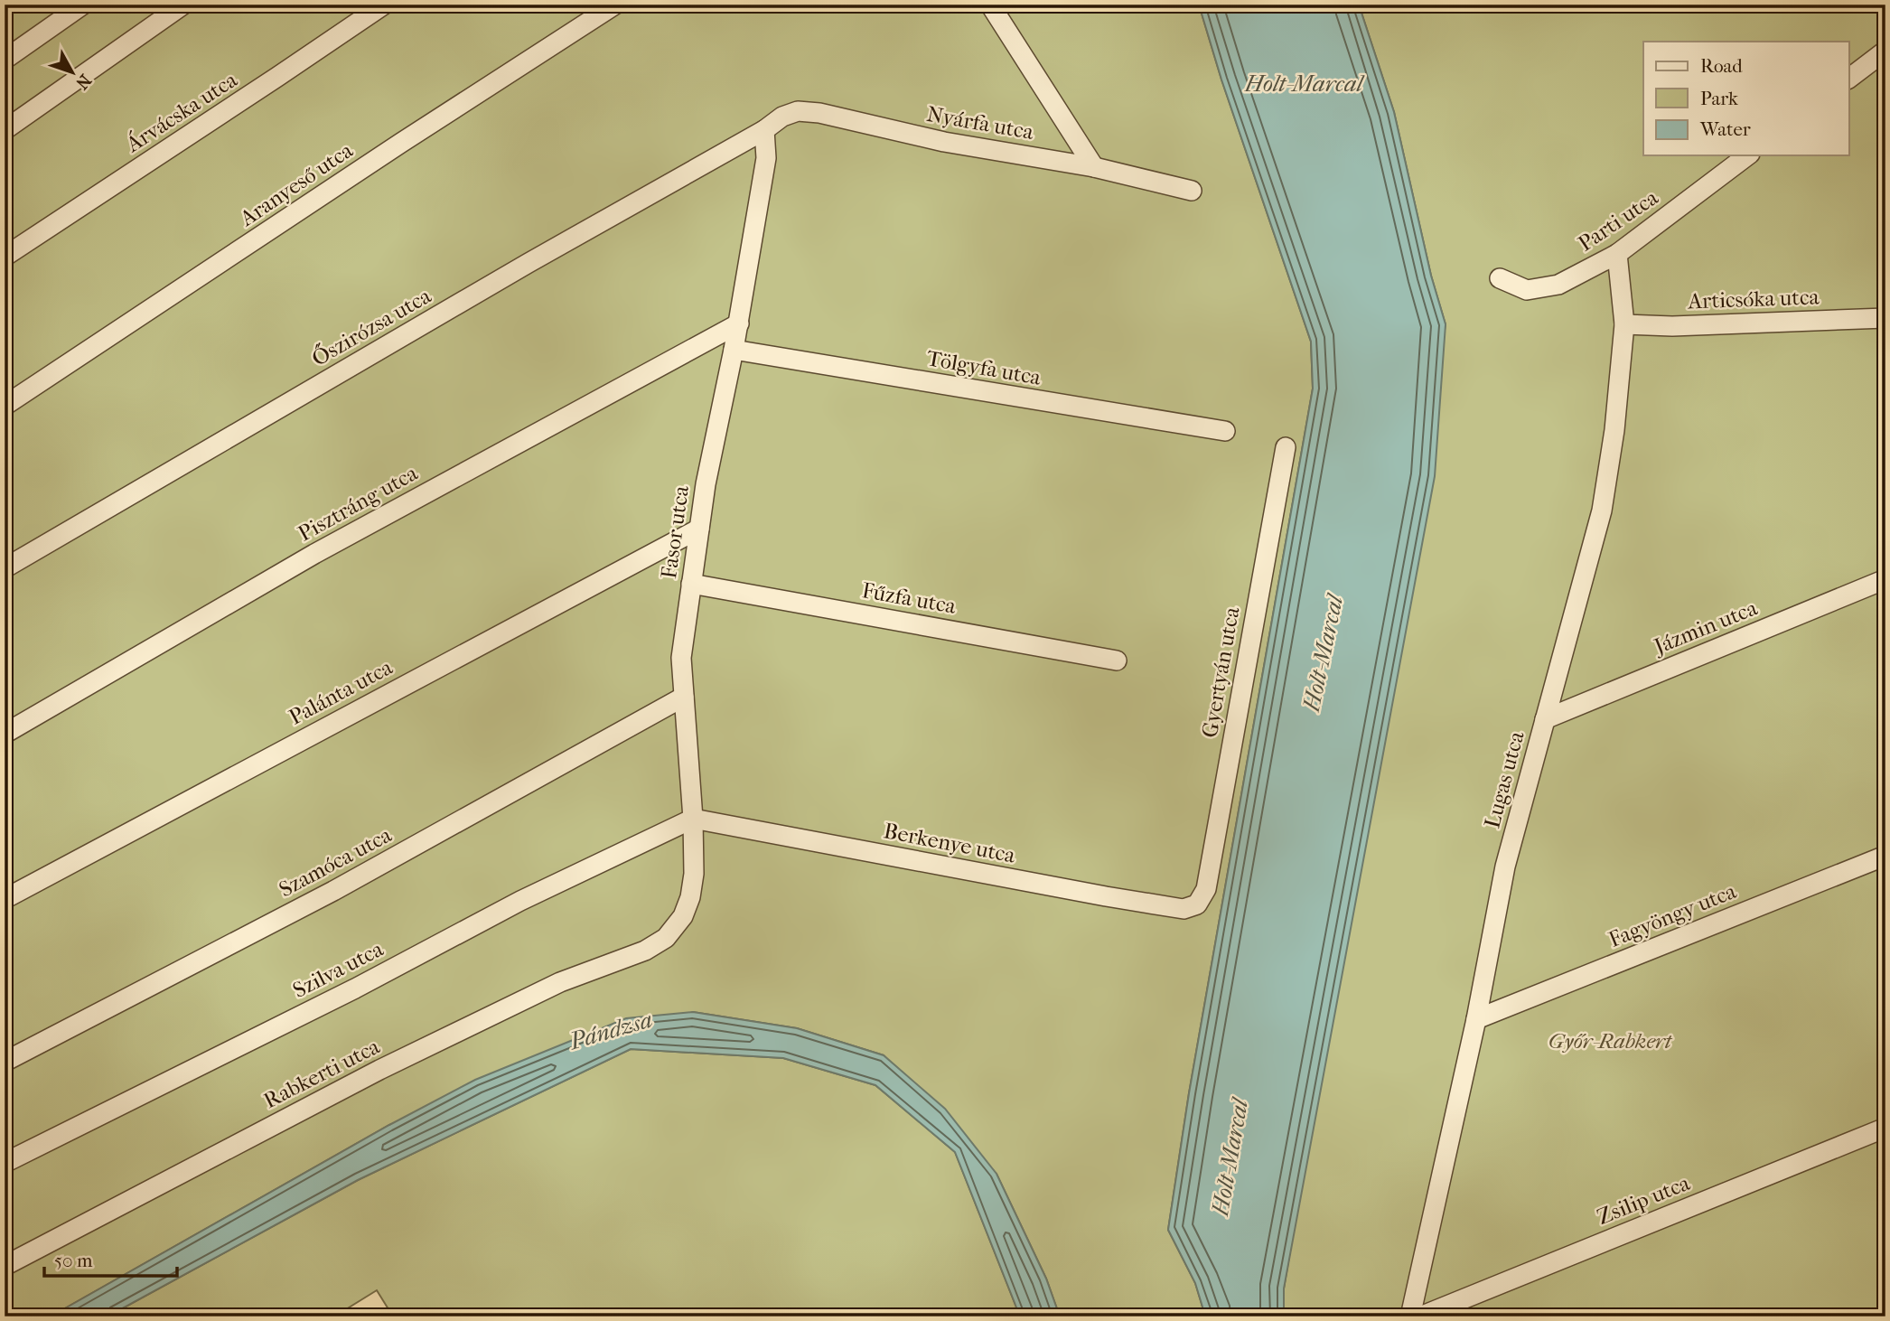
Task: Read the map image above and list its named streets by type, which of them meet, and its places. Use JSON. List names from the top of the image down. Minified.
{"streets":{"street":["Árvácska utca","Nyárfa utca","Aranyeső utca","Parti utca","Articsóka utca","Őszirózsa utca","Tölgyfa utca","Pisztráng utca","Fasor utca","Fűzfa utca","Jázmin utca","Gyertyán utca","Palánta utca","Lugas utca","Berkenye utca","Szamóca utca","Fagyöngy utca","Szilva utca","Rabkerti utca","Zsilip utca"]},"crossings":[["Nyárfa utca","Őszirózsa utca"],["Nyárfa utca","Fasor utca"],["Parti utca","Lugas utca"],["Articsóka utca","Lugas utca"],["Őszirózsa utca","Fasor utca"],["Tölgyfa utca","Fasor utca"],["Pisztráng utca","Fasor utca"],["Fasor utca","Fűzfa utca"],["Fasor utca","Palánta utca"],["Fasor utca","Berkenye utca"],["Fasor utca","Szamóca utca"],["Fasor utca","Szilva utca"],["Fasor utca","Rabkerti utca"],["Jázmin utca","Lugas utca"],["Gyertyán utca","Berkenye utca"],["Lugas utca","Fagyöngy utca"],["Berkenye utca","Szilva utca"]],"water":["Holt-Marcal","Pándzsa"],"parks":["Győr-Rabkert"],"legend":["Road","Park","Water"],"scale_bar":"50 m","north":"bottom right"}
